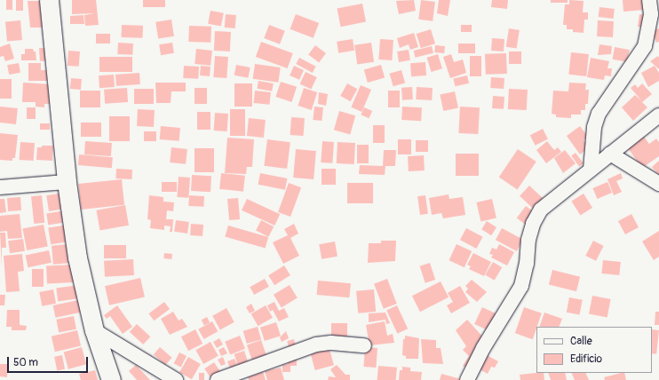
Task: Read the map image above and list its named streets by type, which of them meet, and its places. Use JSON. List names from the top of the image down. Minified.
{"legend":["Calle","Edificio"],"scale_bar":"50 m"}
